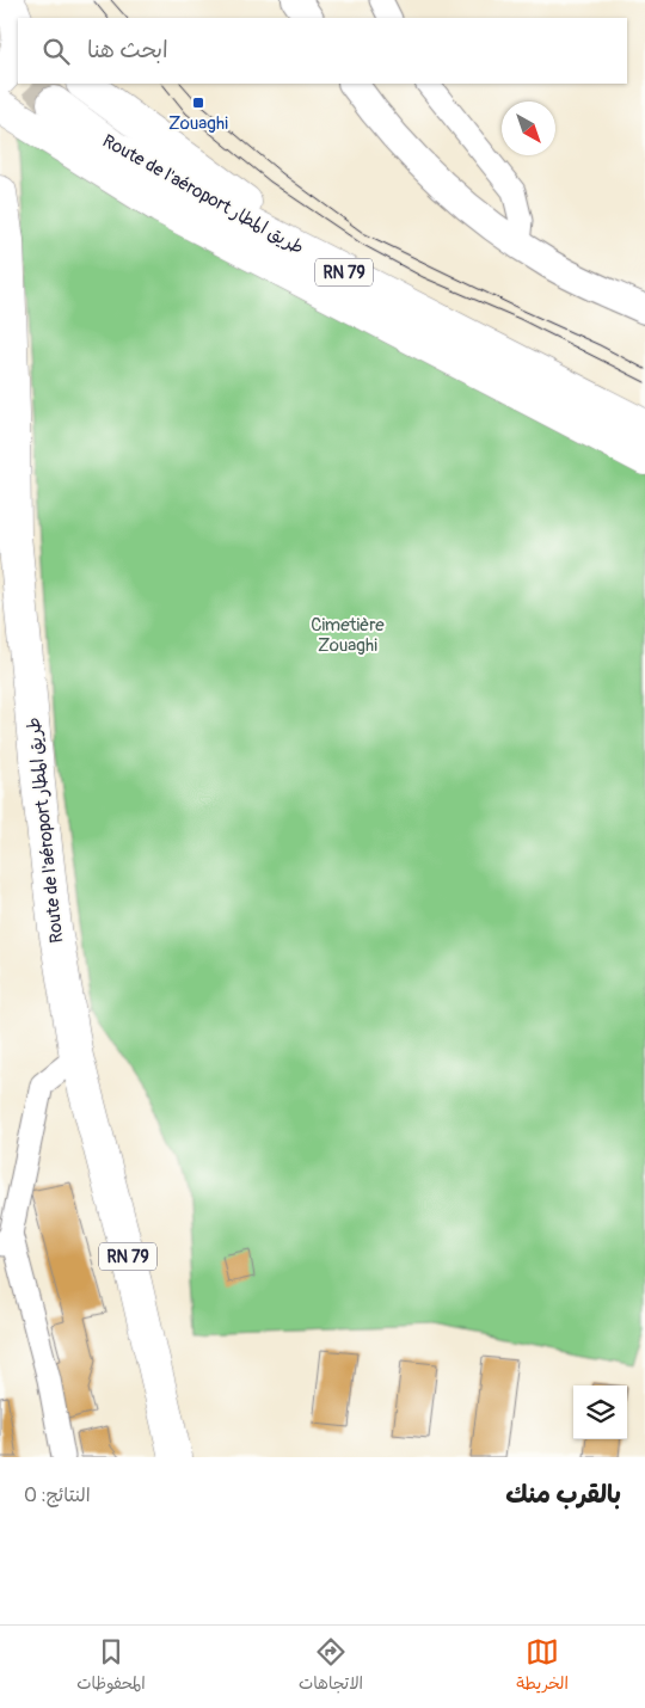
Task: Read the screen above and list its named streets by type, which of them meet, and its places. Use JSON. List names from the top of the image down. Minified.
{"streets":{"highway":["Route de l'aéroport طريق المطار","RN 79"]},"crossings":[["Route de l'aéroport طريق المطار","RN 79"]],"parks":["Cimetière Zouaghi"],"places":{"transit":["Zouaghi"]},"north":"bottom right","page":{"search":"ابحث هنا","heading":["بالقرب منك","النتائج: 0"],"nav":["الخريطة","الاتجاهات","المحفوظات"]}}
